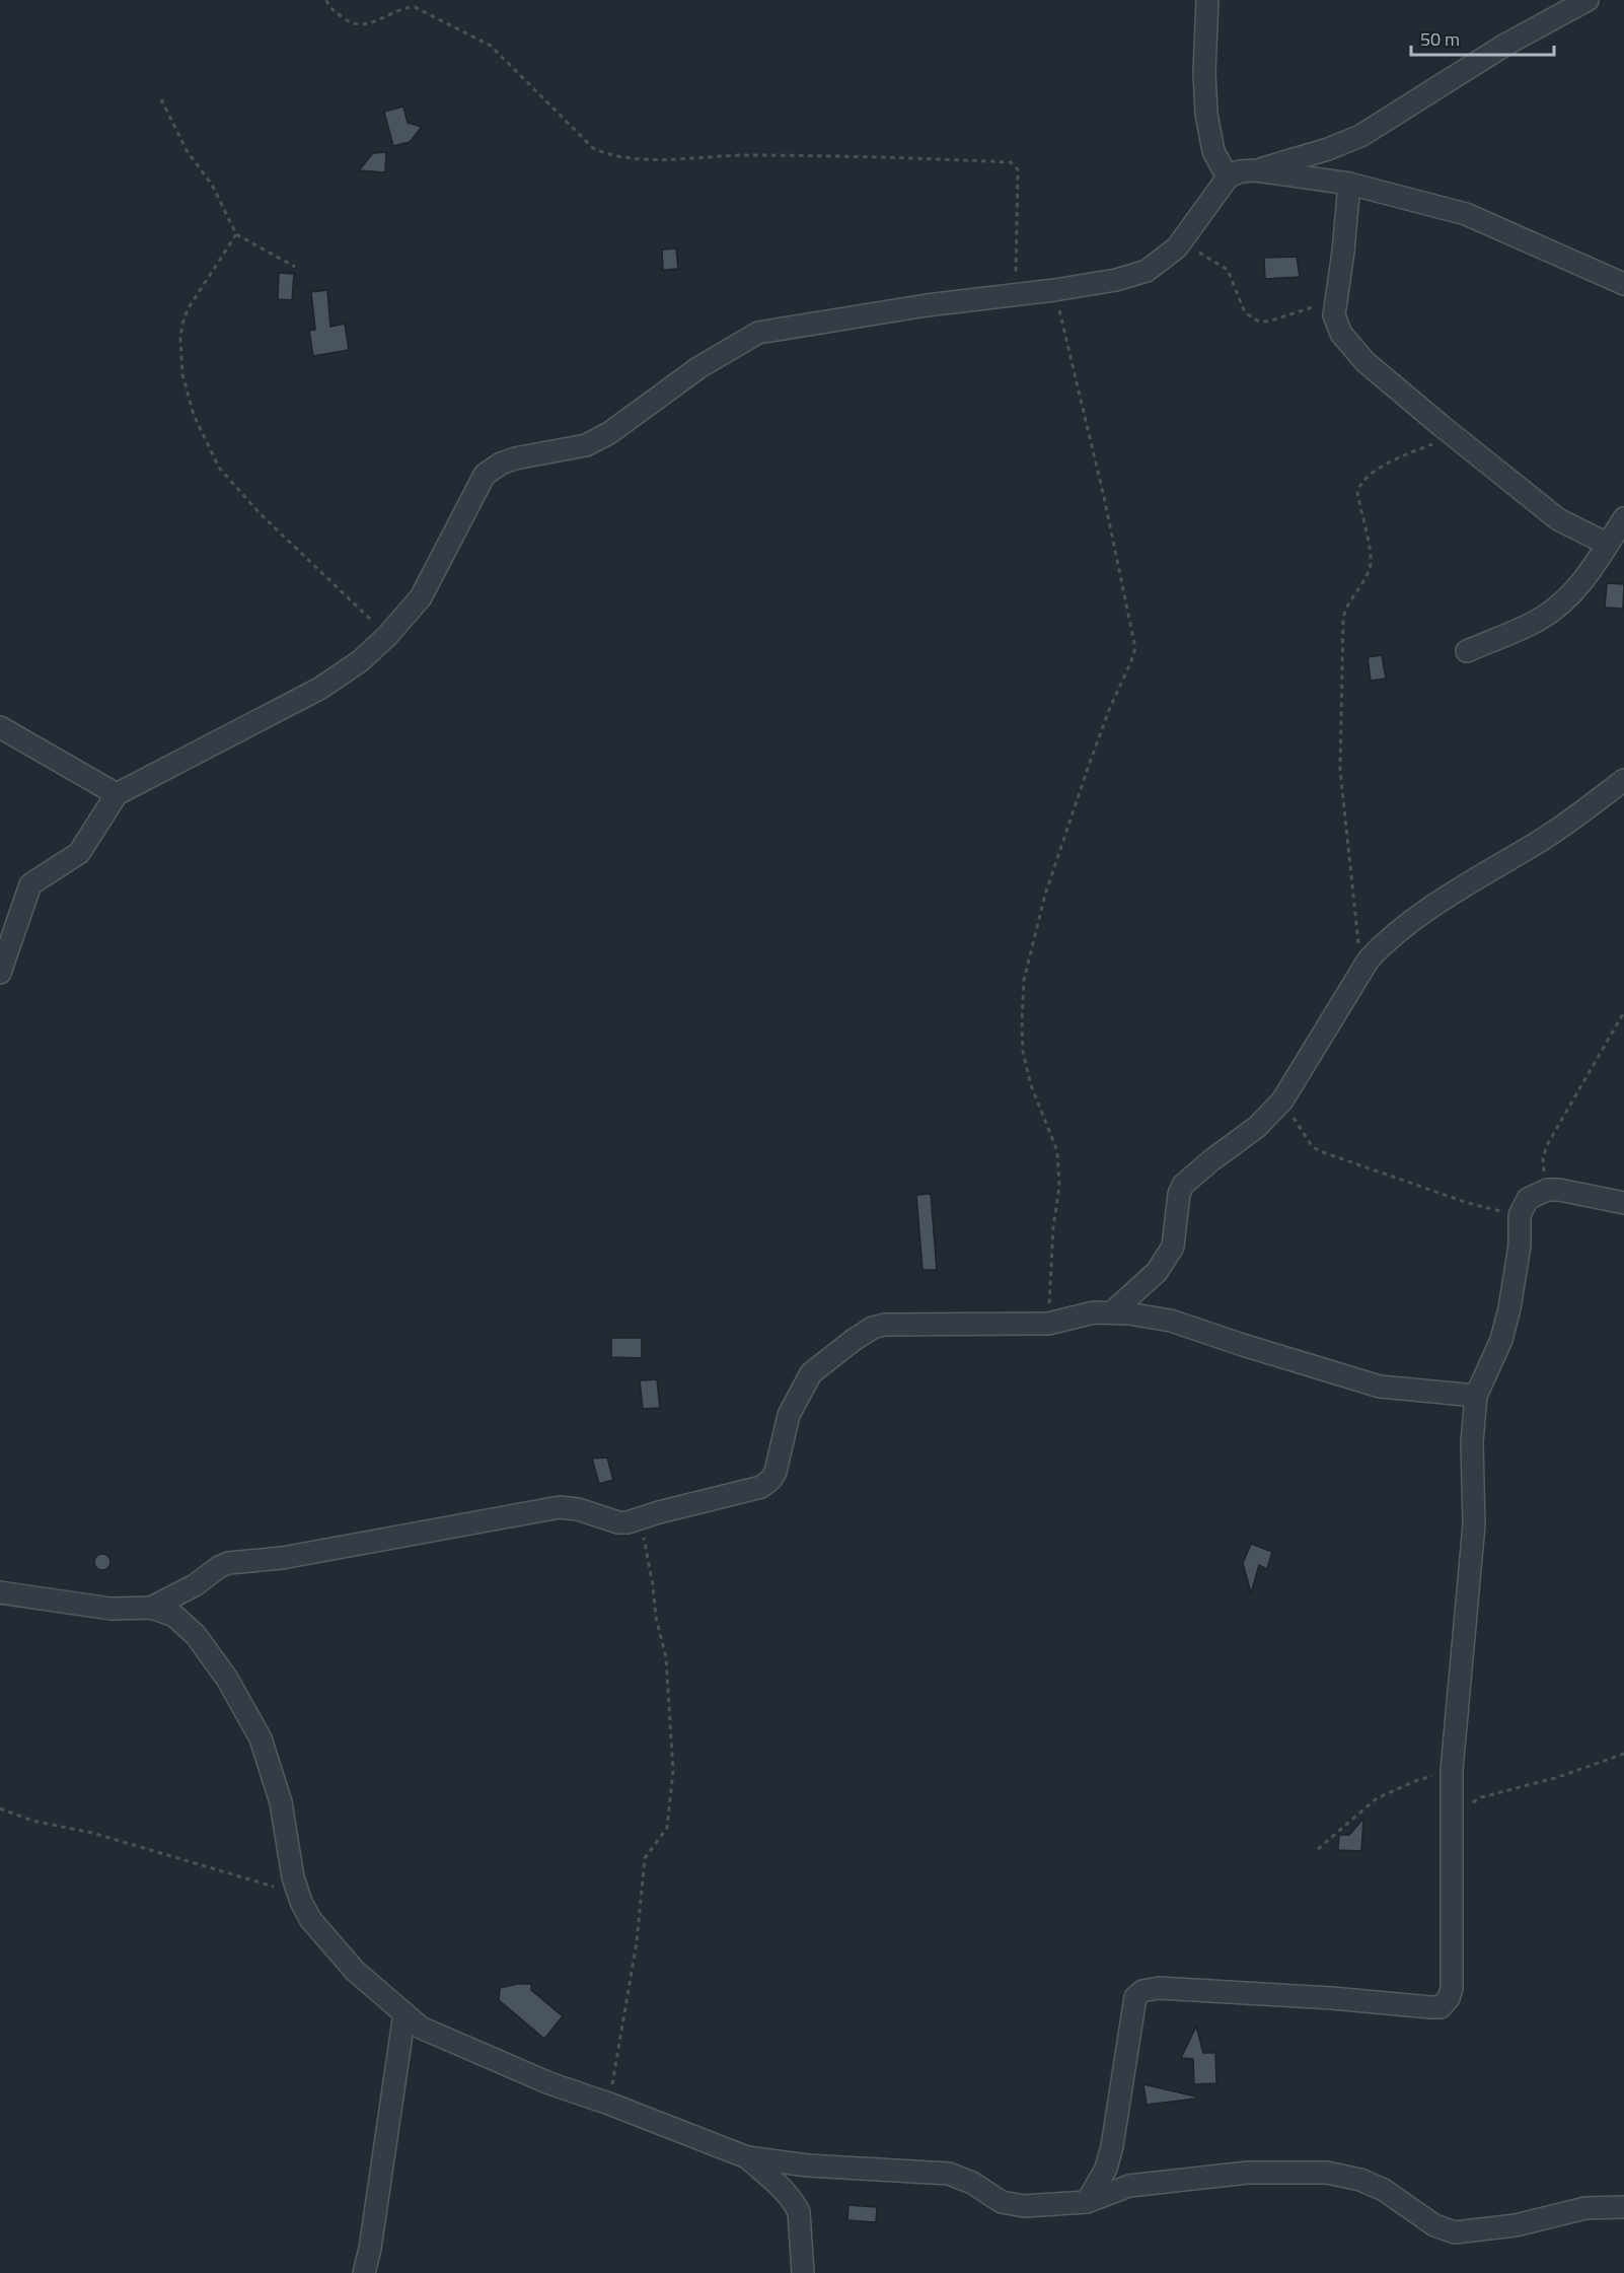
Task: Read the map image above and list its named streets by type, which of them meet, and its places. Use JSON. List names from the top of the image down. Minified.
{"scale_bar":"50 m"}
